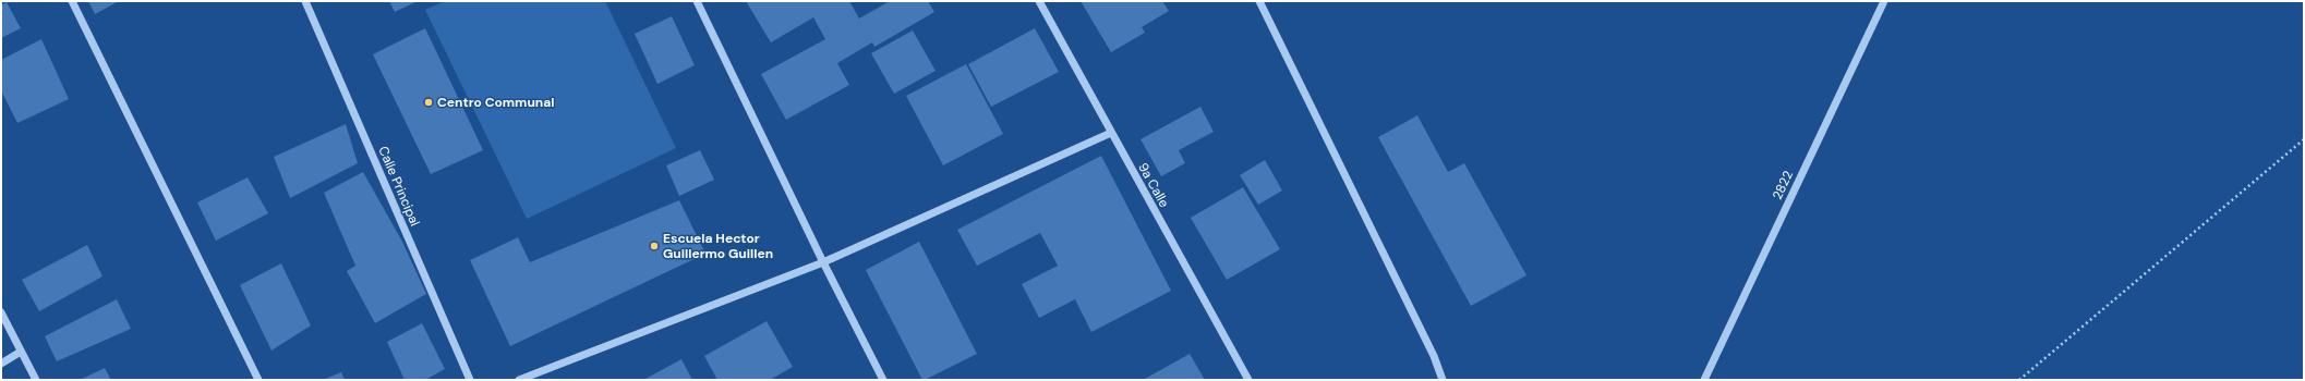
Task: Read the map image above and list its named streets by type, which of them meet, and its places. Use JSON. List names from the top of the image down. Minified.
{"streets":{"street":["9a Calle","2822","Calle Principal"]},"places":["Centro Communal","Escuela Hector Guillermo Guillen"]}
